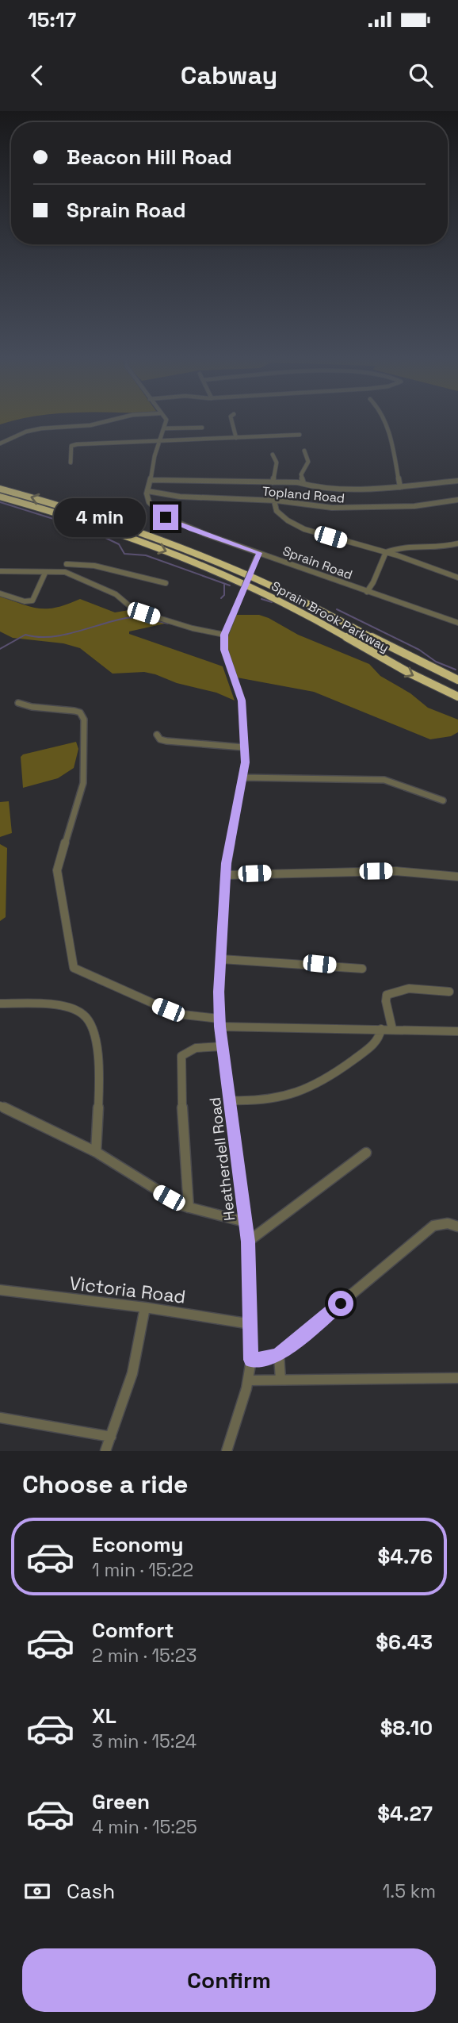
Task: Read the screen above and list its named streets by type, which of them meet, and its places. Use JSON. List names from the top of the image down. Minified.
{"streets":{"highway":["Sprain Brook Parkway"],"street":["Topland Road","Sprain Road","Heatherdell Road","Victoria Road"]},"crossings":[["Topland Road","Sprain Road"],["Heatherdell Road","Victoria Road"]],"page":{"status":"15:17","header":"Cabway","banner":["Beacon Hill Road","Sprain Road"],"bubble":"4 min","heading":"Choose a ride","list":[{"name":"Economy","note":"1 min · 15:22","value":"$4.76"},{"name":"Comfort","note":"2 min · 15:23","value":"$6.43"},{"name":"XL","note":"3 min · 15:24","value":"$8.10"},{"name":"Green","note":"4 min · 15:25","value":"$4.27"}],"pay":["Cash","1.5 km"],"buttons":"Confirm"}}
